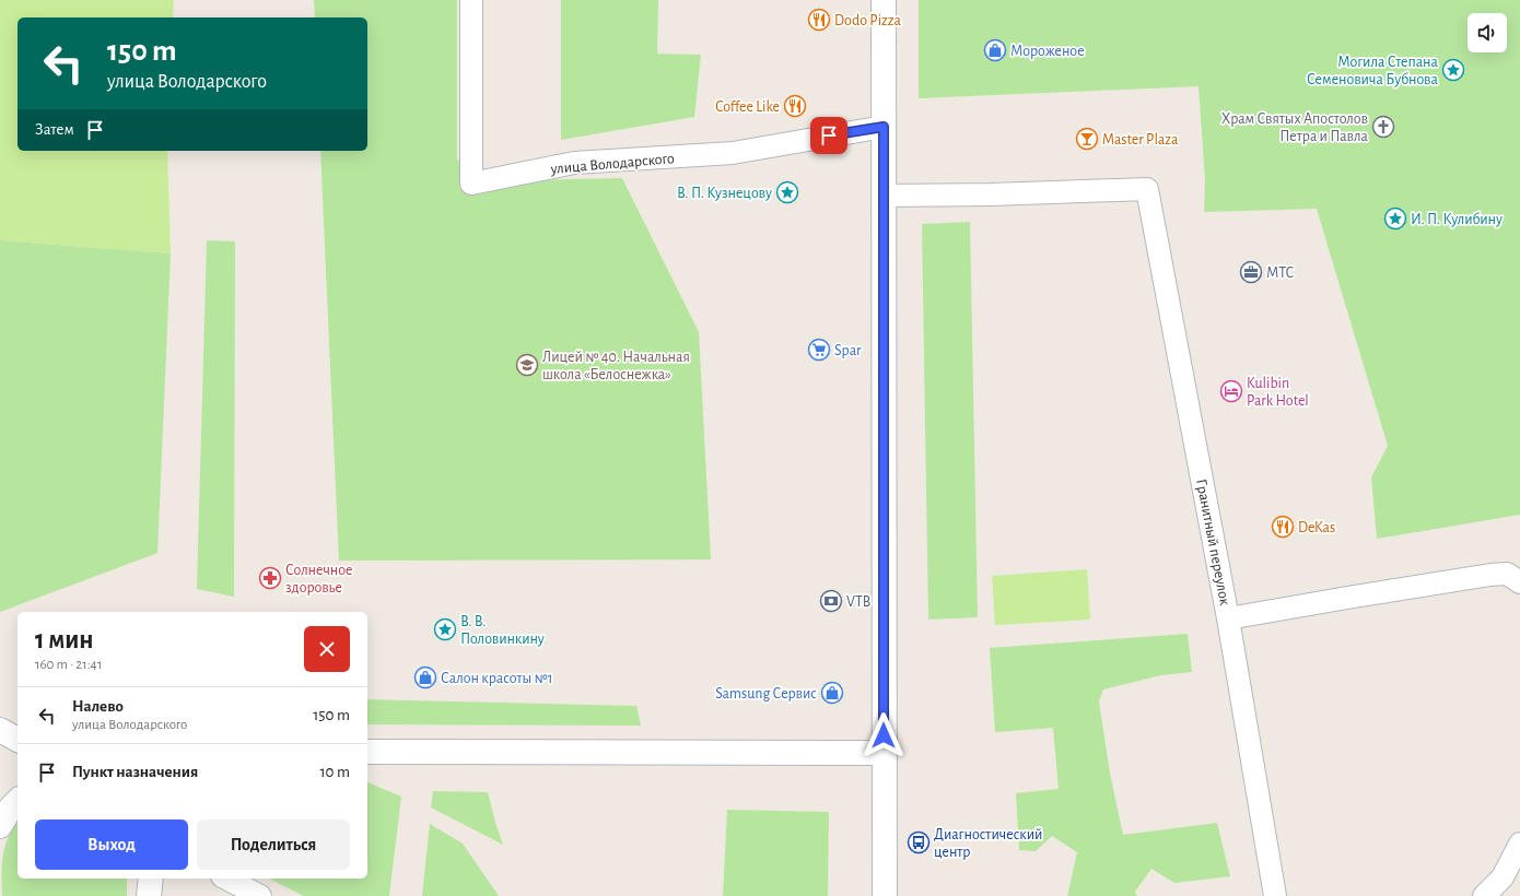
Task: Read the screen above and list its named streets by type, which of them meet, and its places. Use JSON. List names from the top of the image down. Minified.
{"streets":{"street":["улица Володарского","Гранитный переулок"]},"places":{"restaurant":["Dodo Pizza","Coffee Like","DeKas"],"shop":["Мороженое","Салон красоты №1","Samsung Сервис"],"place":["Могила Степана Семеновича Бубнова","В. П. Кузнецову","И. П. Кулибину","В. В. Половинкину"],"church":["Храм Святых Апостолов Петра и Павла"],"bar":["Master Plaza"],"office":["МТС"],"supermarket":["Spar"],"school or university":["Лицей № 40. Начальная школа «Белоснежка»"],"hotel":["Kulibin Park Hotel"],"pharmacy":["Солнечное здоровье"],"bank":["VTB"],"bus stop":["Диагностический центр"]},"page":{"turn":["150 m","улица Володарского"],"then":"Затем","heading":["1 мин","160 m · 21:41"],"list":[{"name":"Налево","note":"улица Володарского","value":"150 m"},{"name":"Пункт назначения","value":"10 m"}],"buttons":["Выход","Поделиться"]}}
